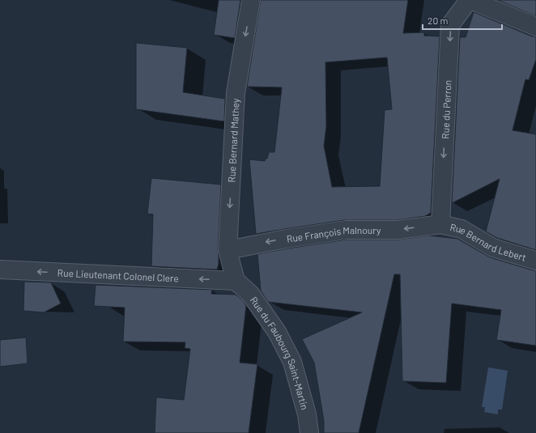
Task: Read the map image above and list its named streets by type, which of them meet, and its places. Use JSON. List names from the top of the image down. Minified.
{"streets":{"street":["Rue du Perron","Rue Bernard Mathey","Rue François Malnoury","Rue Bernard Lebert","Rue Lieutenant Colonel Clere","Rue du Faubourg Saint-Martin"]},"crossings":[["Rue du Perron","Rue François Malnoury"],["Rue du Perron","Rue Bernard Lebert"],["Rue Bernard Mathey","Rue François Malnoury"],["Rue Bernard Mathey","Rue Lieutenant Colonel Clere"],["Rue Bernard Mathey","Rue du Faubourg Saint-Martin"],["Rue François Malnoury","Rue Bernard Lebert"],["Rue Lieutenant Colonel Clere","Rue du Faubourg Saint-Martin"]],"one_way":["Rue du Perron","Rue Bernard Mathey","Rue François Malnoury","Rue Lieutenant Colonel Clere"],"scale_bar":"20 m"}
